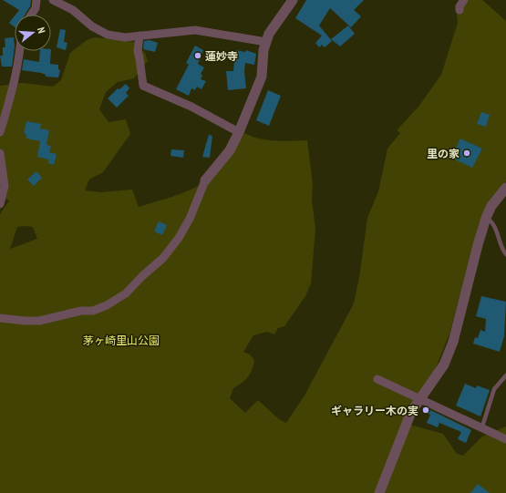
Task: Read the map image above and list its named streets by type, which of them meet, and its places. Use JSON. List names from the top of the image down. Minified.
{"parks":["茅ヶ崎里山公園"],"places":["蓮妙寺","里の家","ギャラリー木の実"],"north":"right"}
